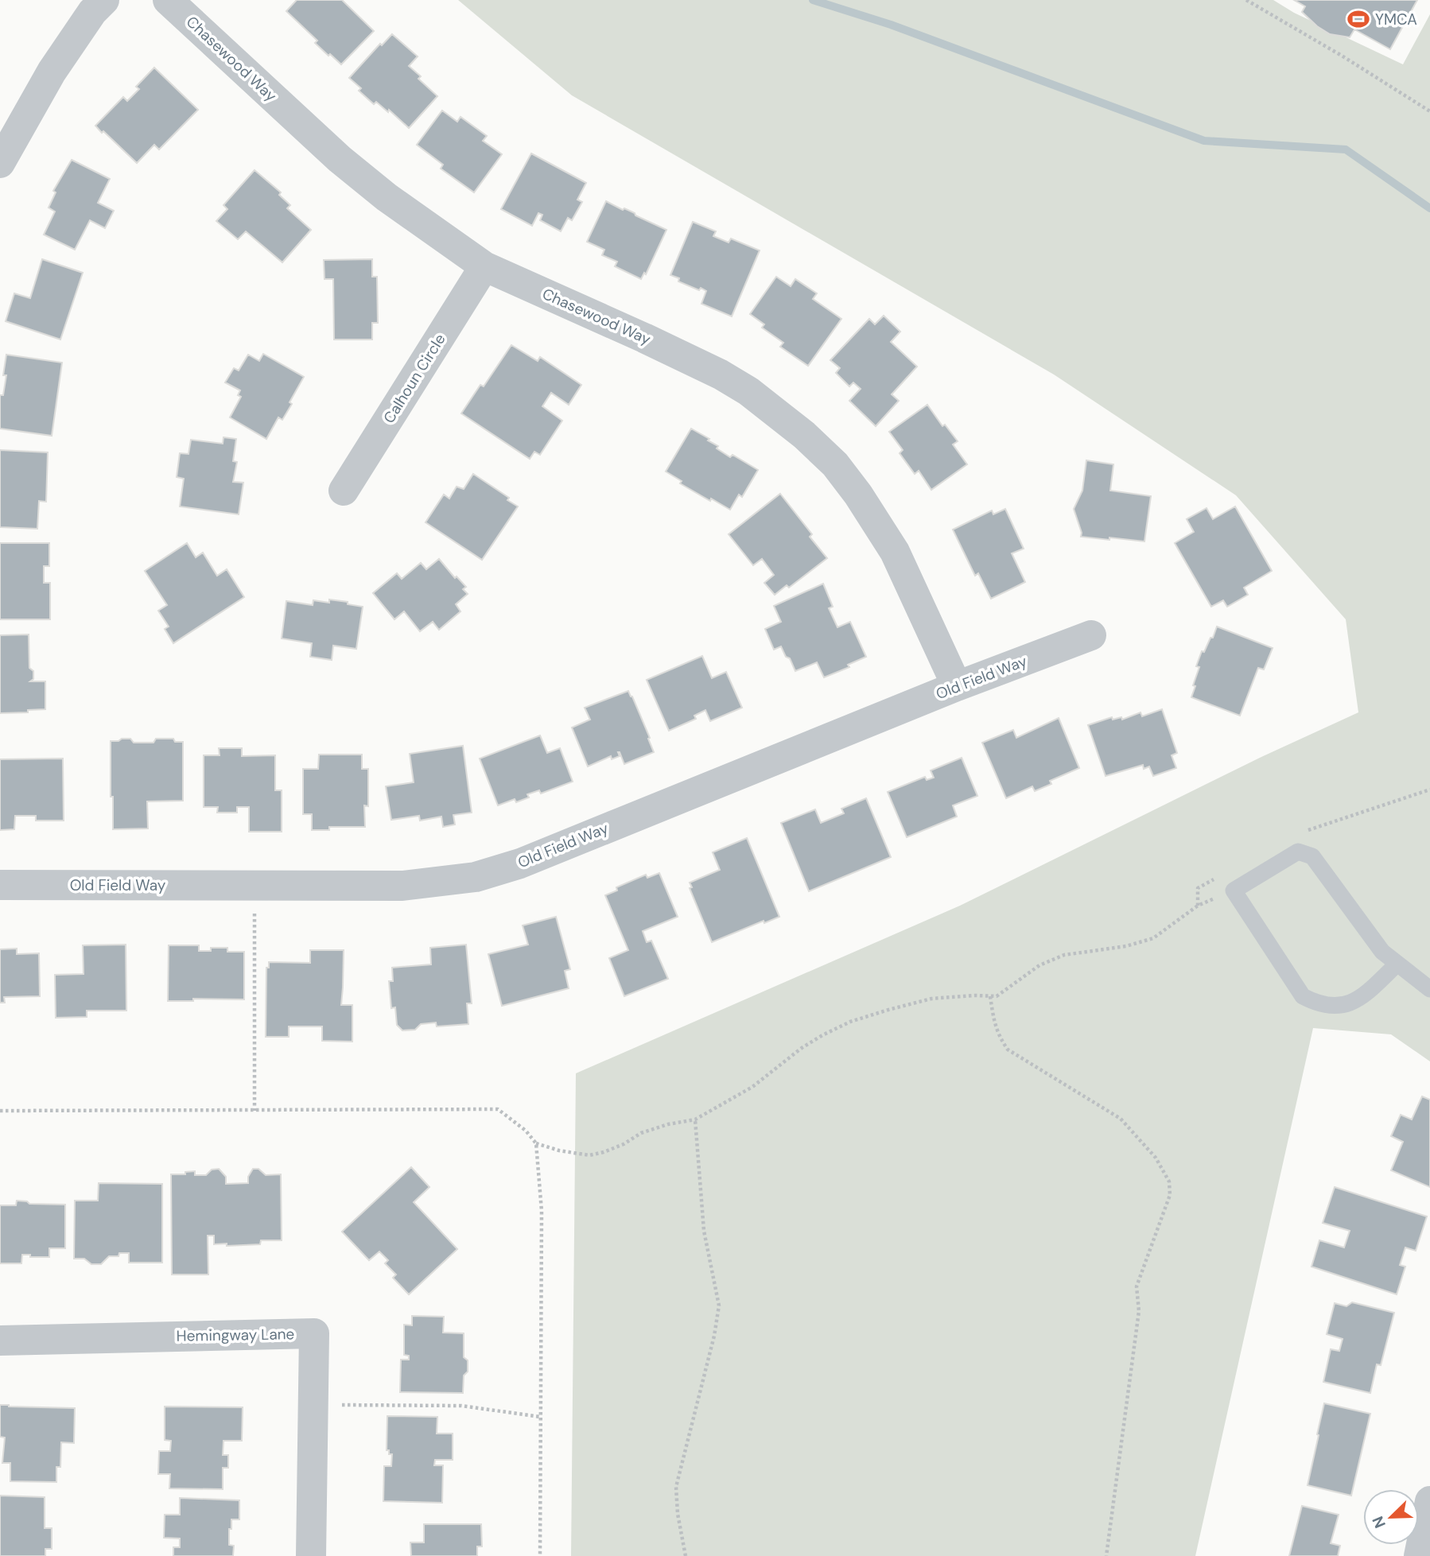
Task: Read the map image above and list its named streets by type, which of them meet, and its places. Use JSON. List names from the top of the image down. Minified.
{"streets":{"street":["Chasewood Way","Calhoun Circle","Old Field Way","Hemingway Lane"]},"crossings":[["Chasewood Way","Calhoun Circle"],["Chasewood Way","Old Field Way"]],"places":{"sports":["YMCA"]},"north":"bottom left"}
